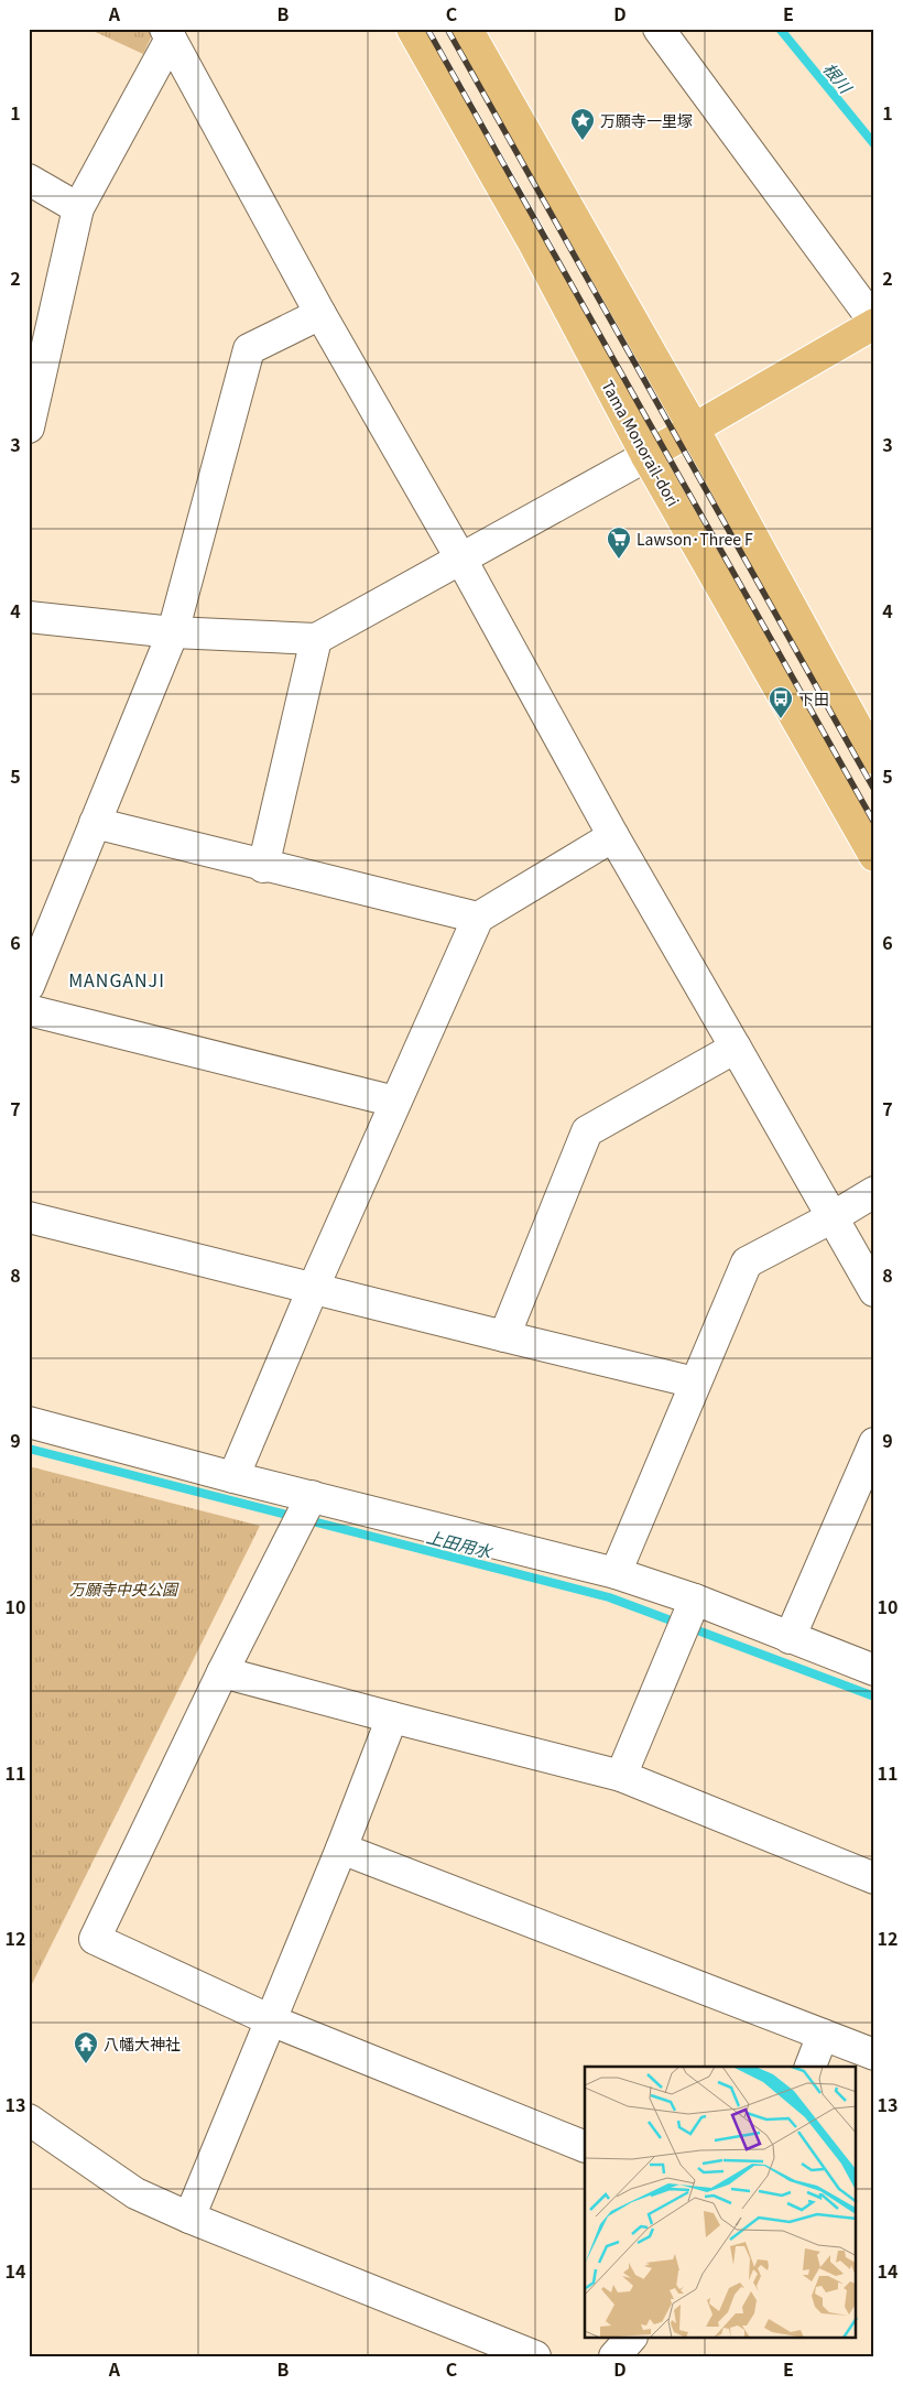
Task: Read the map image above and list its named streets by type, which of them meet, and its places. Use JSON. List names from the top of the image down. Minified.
{"streets":{"main road":["Tama Monorail-dori"]},"districts":["MANGANJI"],"water":["根川","上田用水"],"parks":["万願寺中央公園"],"places":{"place":["万願寺一里塚"],"supermarket":["Lawson･Three F"],"bus stop":["下田"],"temple":["八幡大神社"]},"grid":{"columns":["A","B","C","D","E"],"rows":["1","2","3","4","5","6","7","8","9","10","11","12","13","14"]}}
